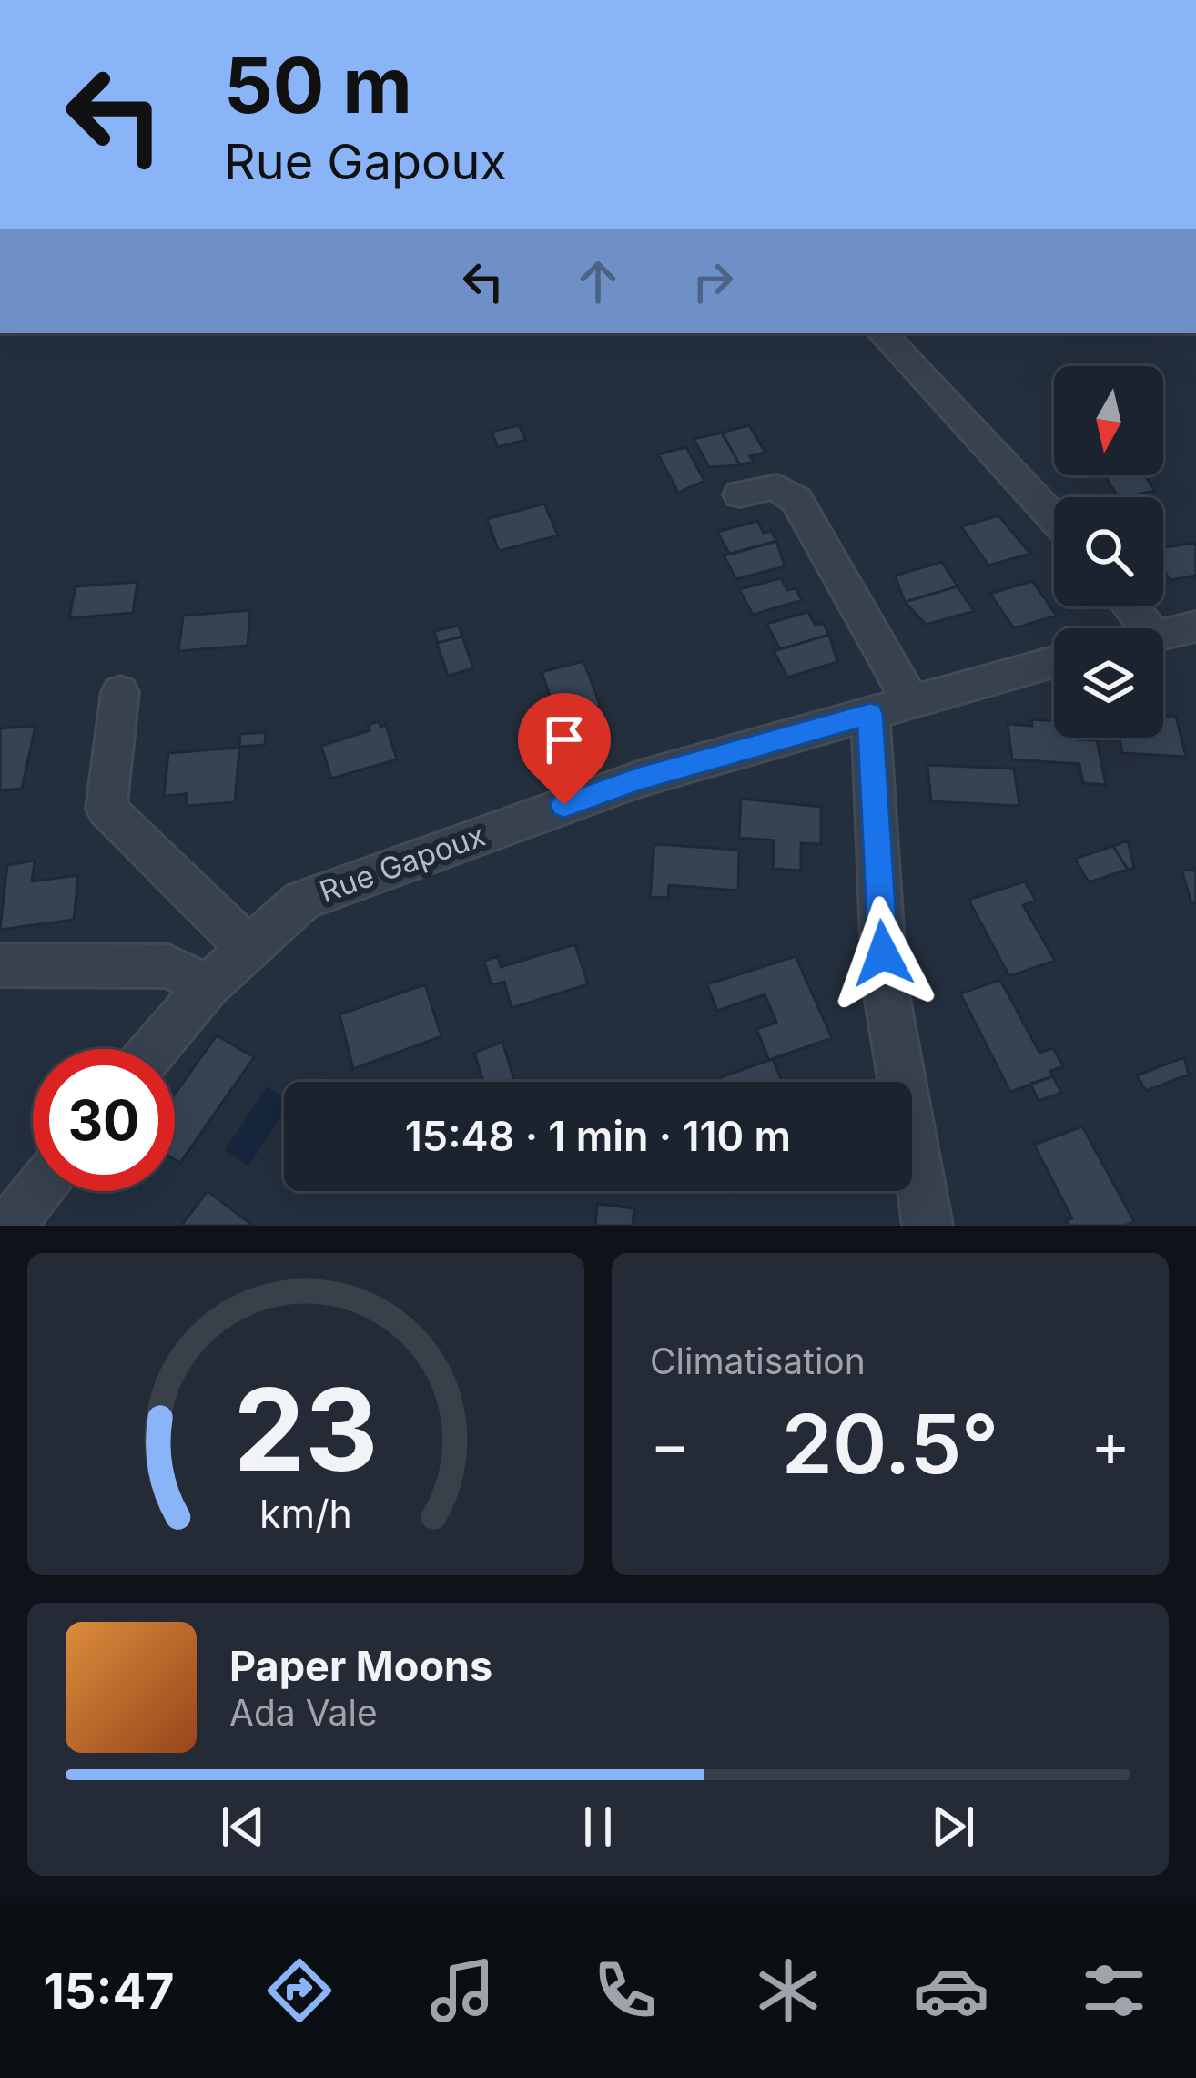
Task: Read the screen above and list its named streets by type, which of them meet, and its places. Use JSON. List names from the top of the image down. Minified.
{"streets":{"street":["Rue Gapoux"]},"north":"bottom","page":{"turn":["50 m","Rue Gapoux"],"limit":"30","trip":"15:48 · 1 min · 110 m","tile":"Climatisation","heat":["−","20.5°","+"],"song":["Paper Moons","Ada Vale"],"tabs":"15:47","gauge":["23","km/h"]}}
